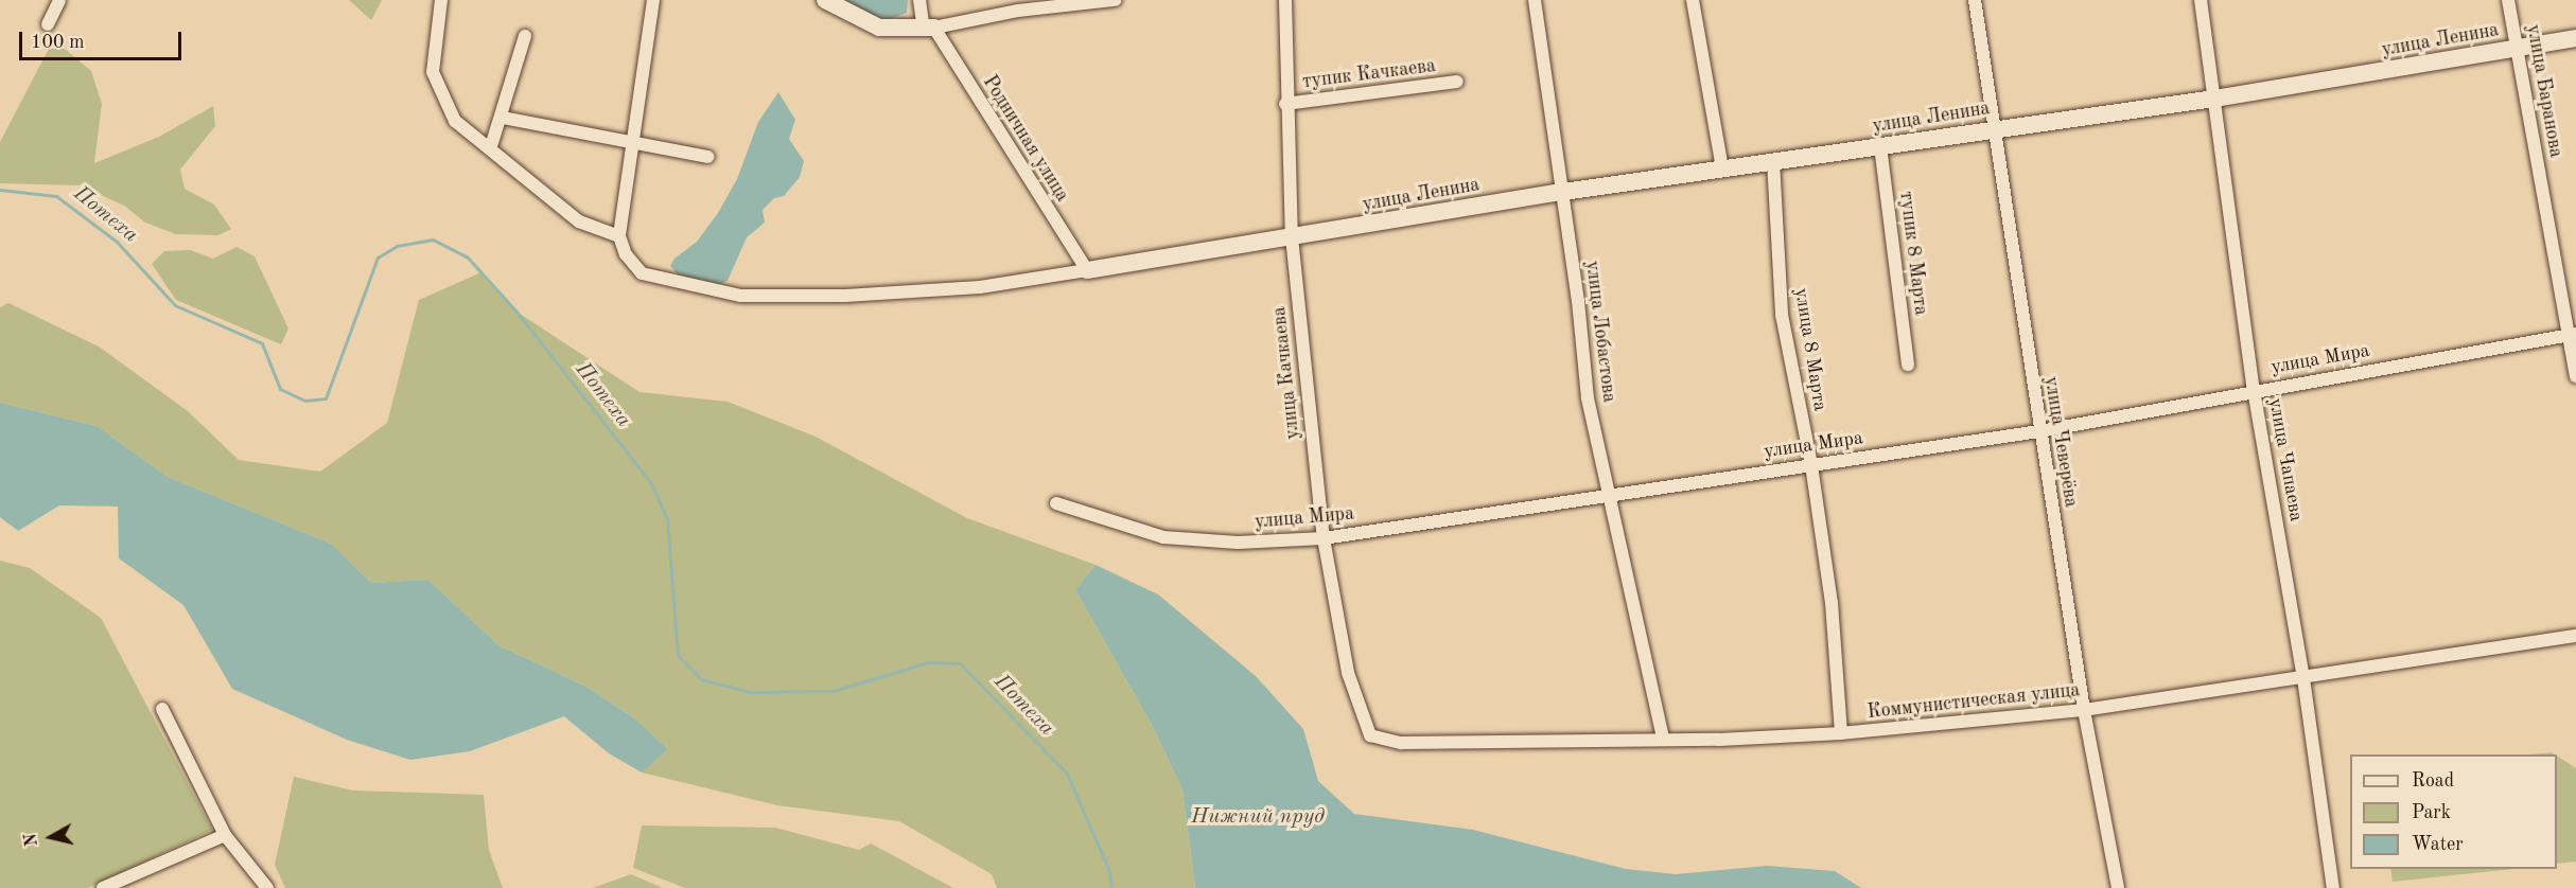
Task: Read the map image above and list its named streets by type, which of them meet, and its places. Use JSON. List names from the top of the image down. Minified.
{"streets":{"street":["улица Ленина","тупик Качкаева","улица Баранова","Родничная улица","тупик 8 Марта","улица Лобастова","улица 8 Марта","улица Мира","улица Качкаева","улица Чеверёва","улица Чапаева","Коммунистическая улица"]},"crossings":[["улица Ленина","улица Баранова"],["улица Ленина","Родничная улица"],["улица Ленина","тупик 8 Марта"],["улица Ленина","улица Лобастова"],["улица Ленина","улица 8 Марта"],["улица Ленина","улица Качкаева"],["улица Ленина","улица Чеверёва"],["улица Ленина","улица Чапаева"],["тупик Качкаева","улица Качкаева"],["улица Баранова","улица Мира"],["улица Лобастова","улица Мира"],["улица Лобастова","Коммунистическая улица"],["улица 8 Марта","улица Мира"],["улица 8 Марта","Коммунистическая улица"],["улица Мира","улица Качкаева"],["улица Мира","улица Чеверёва"],["улица Мира","улица Чапаева"],["улица Качкаева","Коммунистическая улица"],["улица Чеверёва","Коммунистическая улица"],["улица Чапаева","Коммунистическая улица"]],"water":["Потеха","Нижний пруд"],"legend":["Road","Park","Water"],"scale_bar":"100 m","north":"left"}
